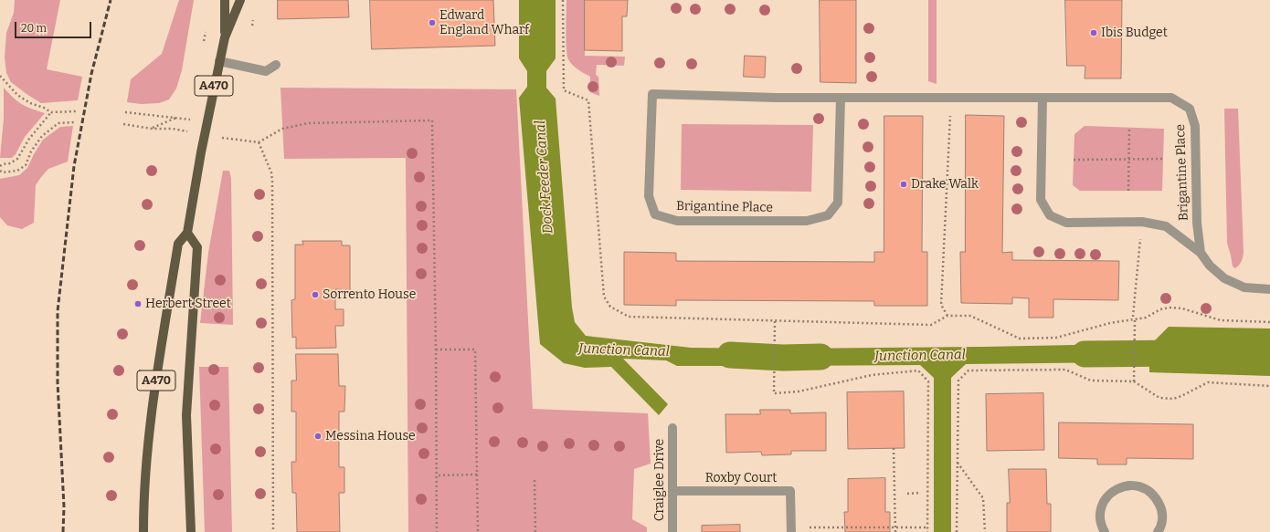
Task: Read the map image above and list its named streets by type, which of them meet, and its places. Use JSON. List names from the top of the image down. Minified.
{"streets":{"main road":["A470"],"street":["Brigantine Place","Roxby Court","Craiglee Drive"]},"crossings":[["Roxby Court","Craiglee Drive"]],"water":["Dock Feeder Canal","Junction Canal"],"places":["Edward England Wharf","Ibis Budget","Drake Walk","Sorrento House","Herbert Street","Messina House"],"scale_bar":"20 m"}
